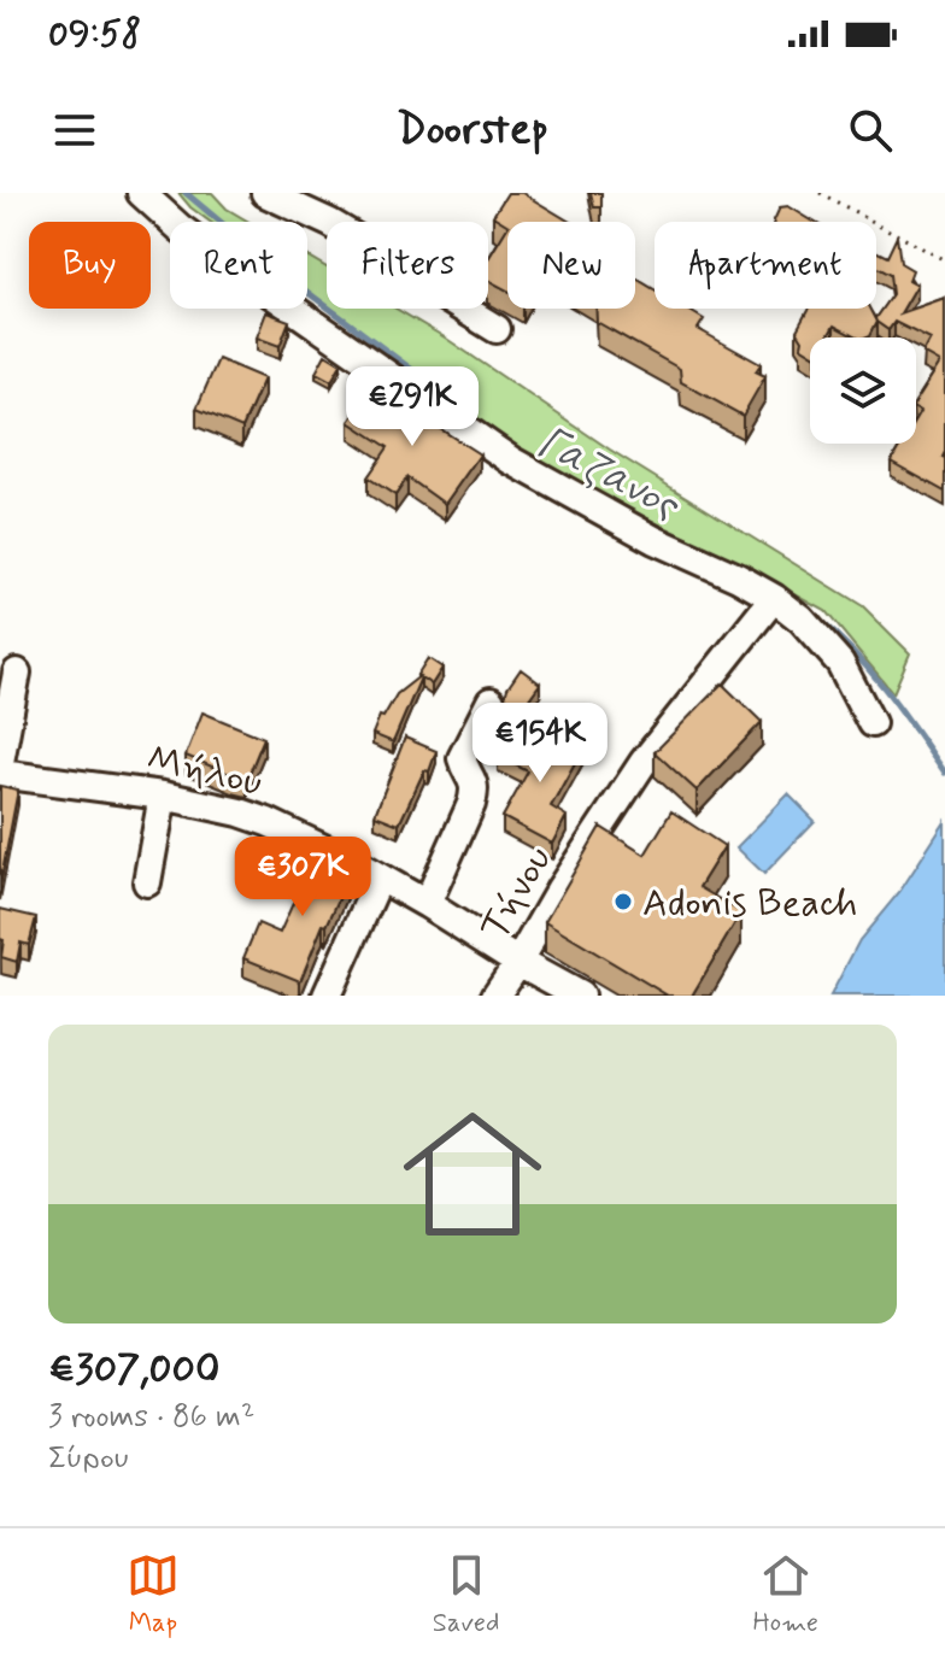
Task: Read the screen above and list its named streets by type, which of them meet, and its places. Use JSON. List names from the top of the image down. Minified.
{"streets":{"street":["Μήλου","Τήνου"]},"crossings":[["Μήλου","Τήνου"]],"water":["Γαζανος"],"places":["Adonis Beach"],"page":{"status":"09:58","header":"Doorstep","chip":["Buy","Rent","Filters","New","Apartment"],"price":["€291K","€154K","€307K"],"list":[{"name":"€307,000","note":"3 rooms · 86 m² · Σύρου"}],"tabs":["Map","Saved","Home"]}}
